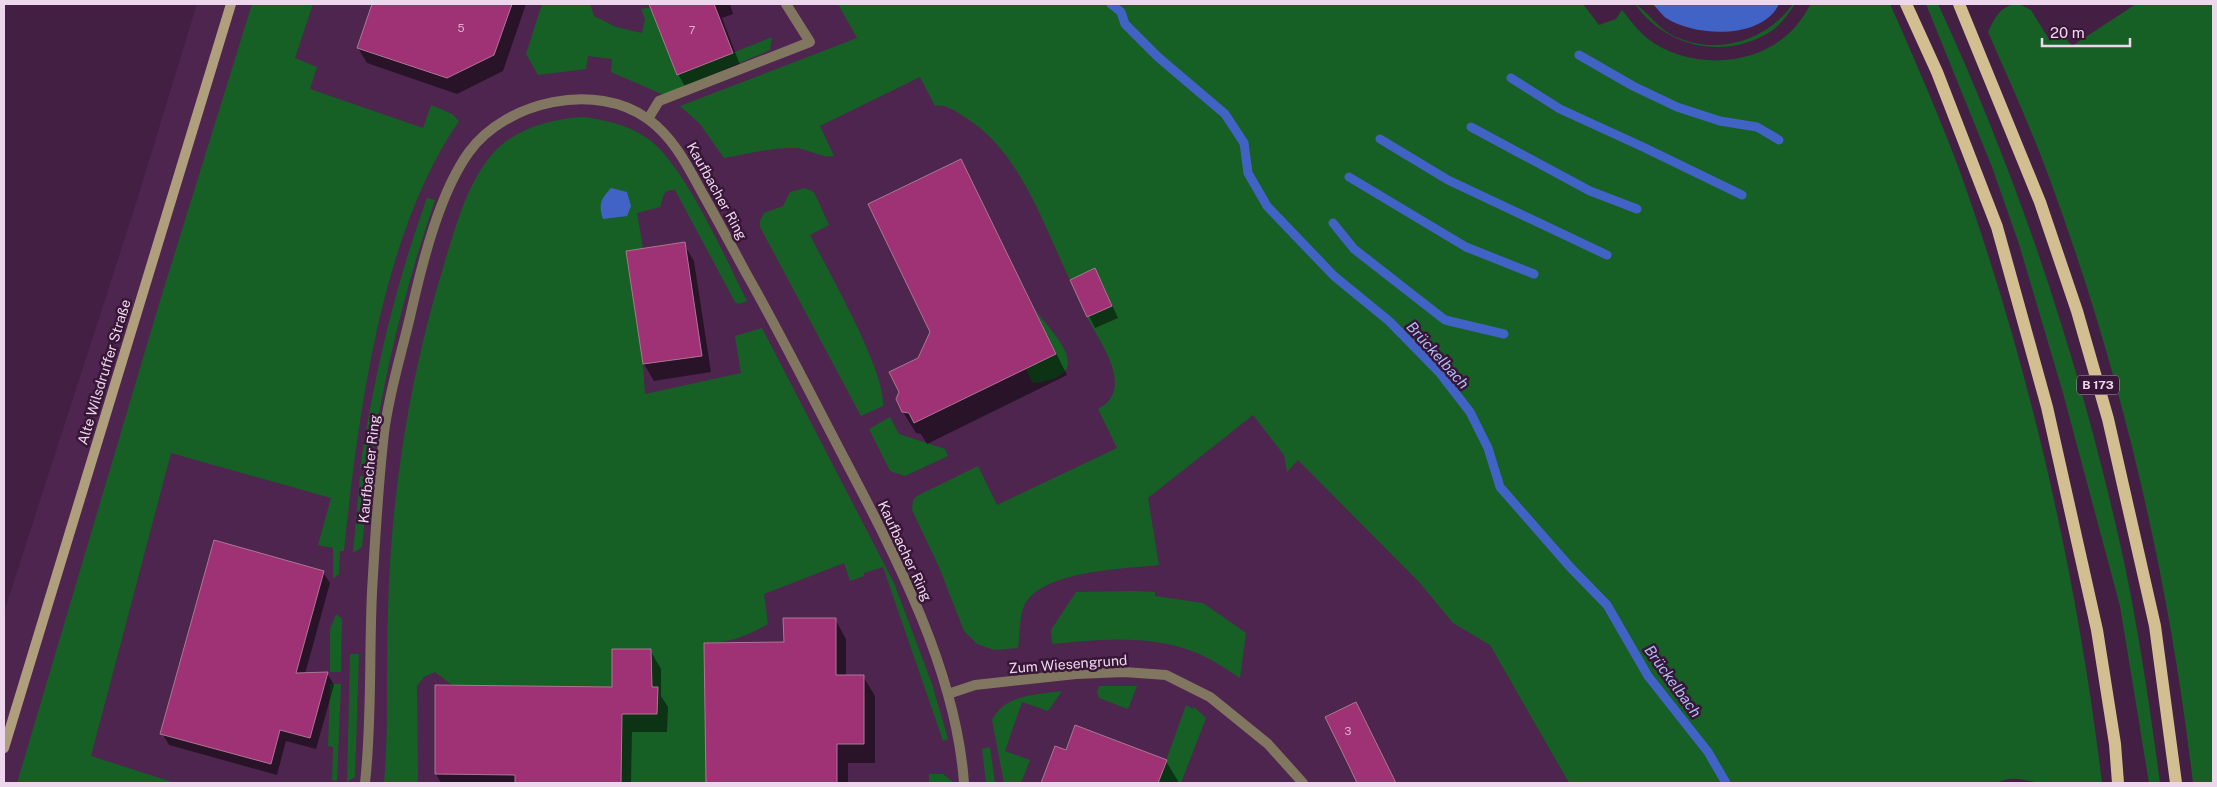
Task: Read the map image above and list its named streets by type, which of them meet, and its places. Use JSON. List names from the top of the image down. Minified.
{"streets":{"main road":["B 173"],"street":["Kaufbacher Ring","Alte Wilsdruffer Straße","Zum Wiesengrund"]},"crossings":[["Kaufbacher Ring","Zum Wiesengrund"]],"water":["Brückelbach"],"house_numbers":["5","7","3"],"scale_bar":"20 m"}
